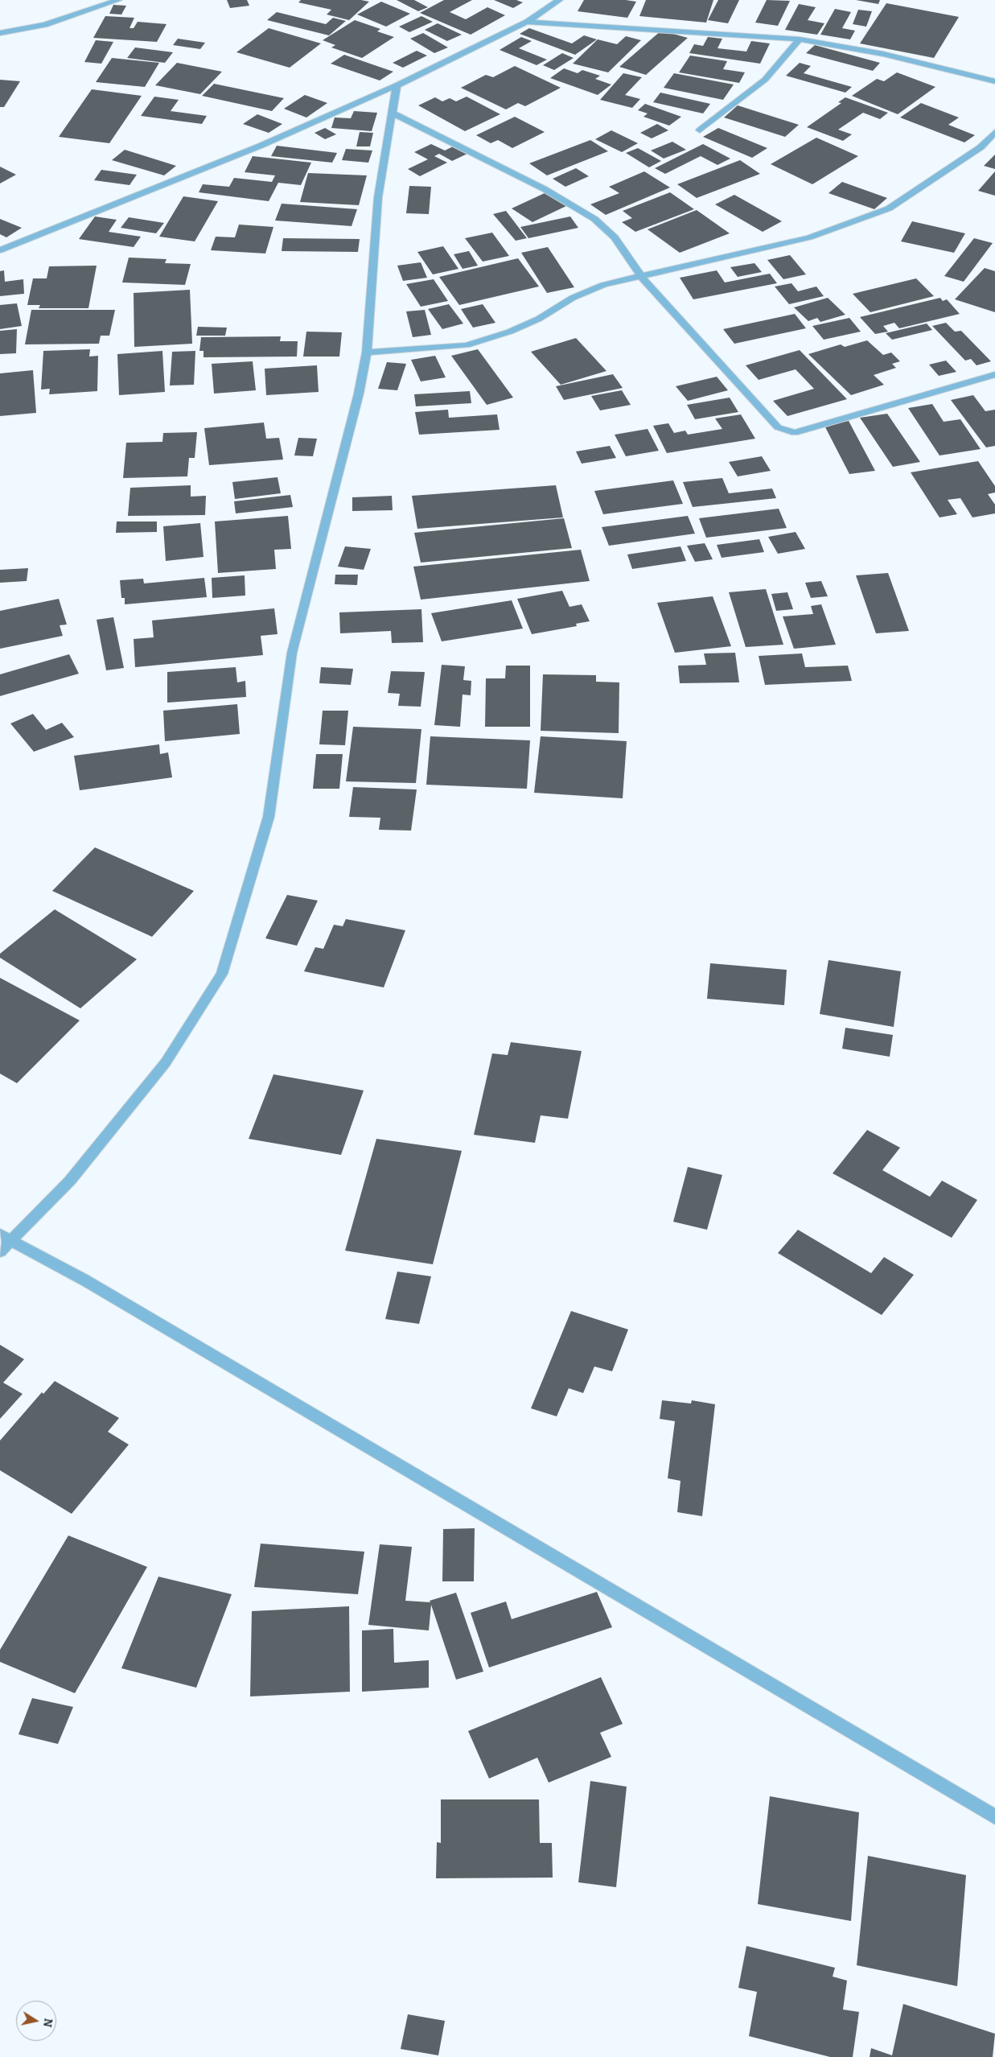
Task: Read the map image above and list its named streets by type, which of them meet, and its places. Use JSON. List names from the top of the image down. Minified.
{"north":"right"}
